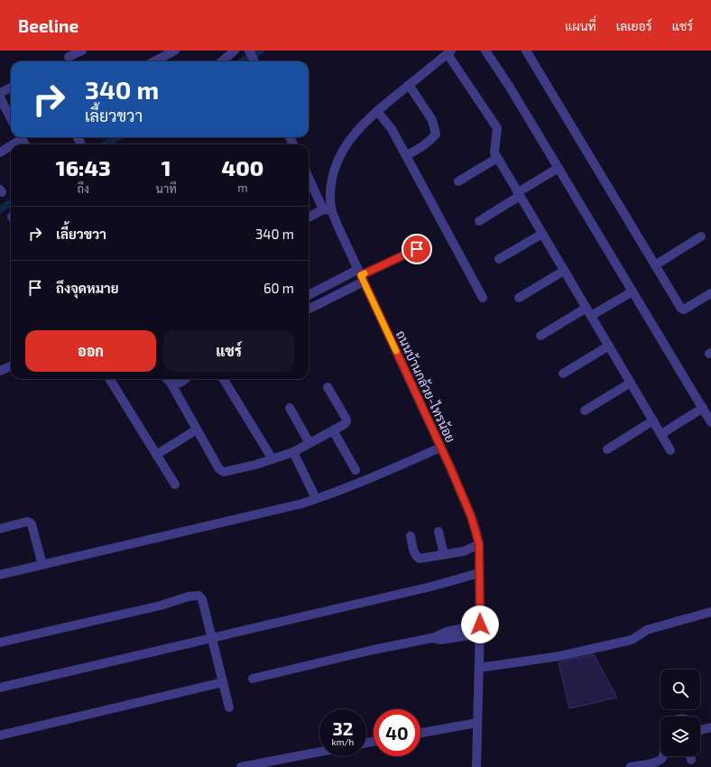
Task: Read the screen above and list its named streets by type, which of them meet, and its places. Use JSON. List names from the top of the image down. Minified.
{"streets":{"street":["ถนนบ้านกล้วย-ไทรน้อย"]},"page":{"header":"Beeline","nav":["แผนที่","เลเยอร์","แชร์"],"turn":["340 m","เลี้ยวขวา"],"eta":["16:43","ถึง","1","นาที","400","m"],"list":[{"name":"เลี้ยวขวา","value":"340 m"},{"name":"ถึงจุดหมาย","value":"60 m"}],"buttons":["ออก","แชร์"],"speed":"32 km/h","limit":"40"}}
